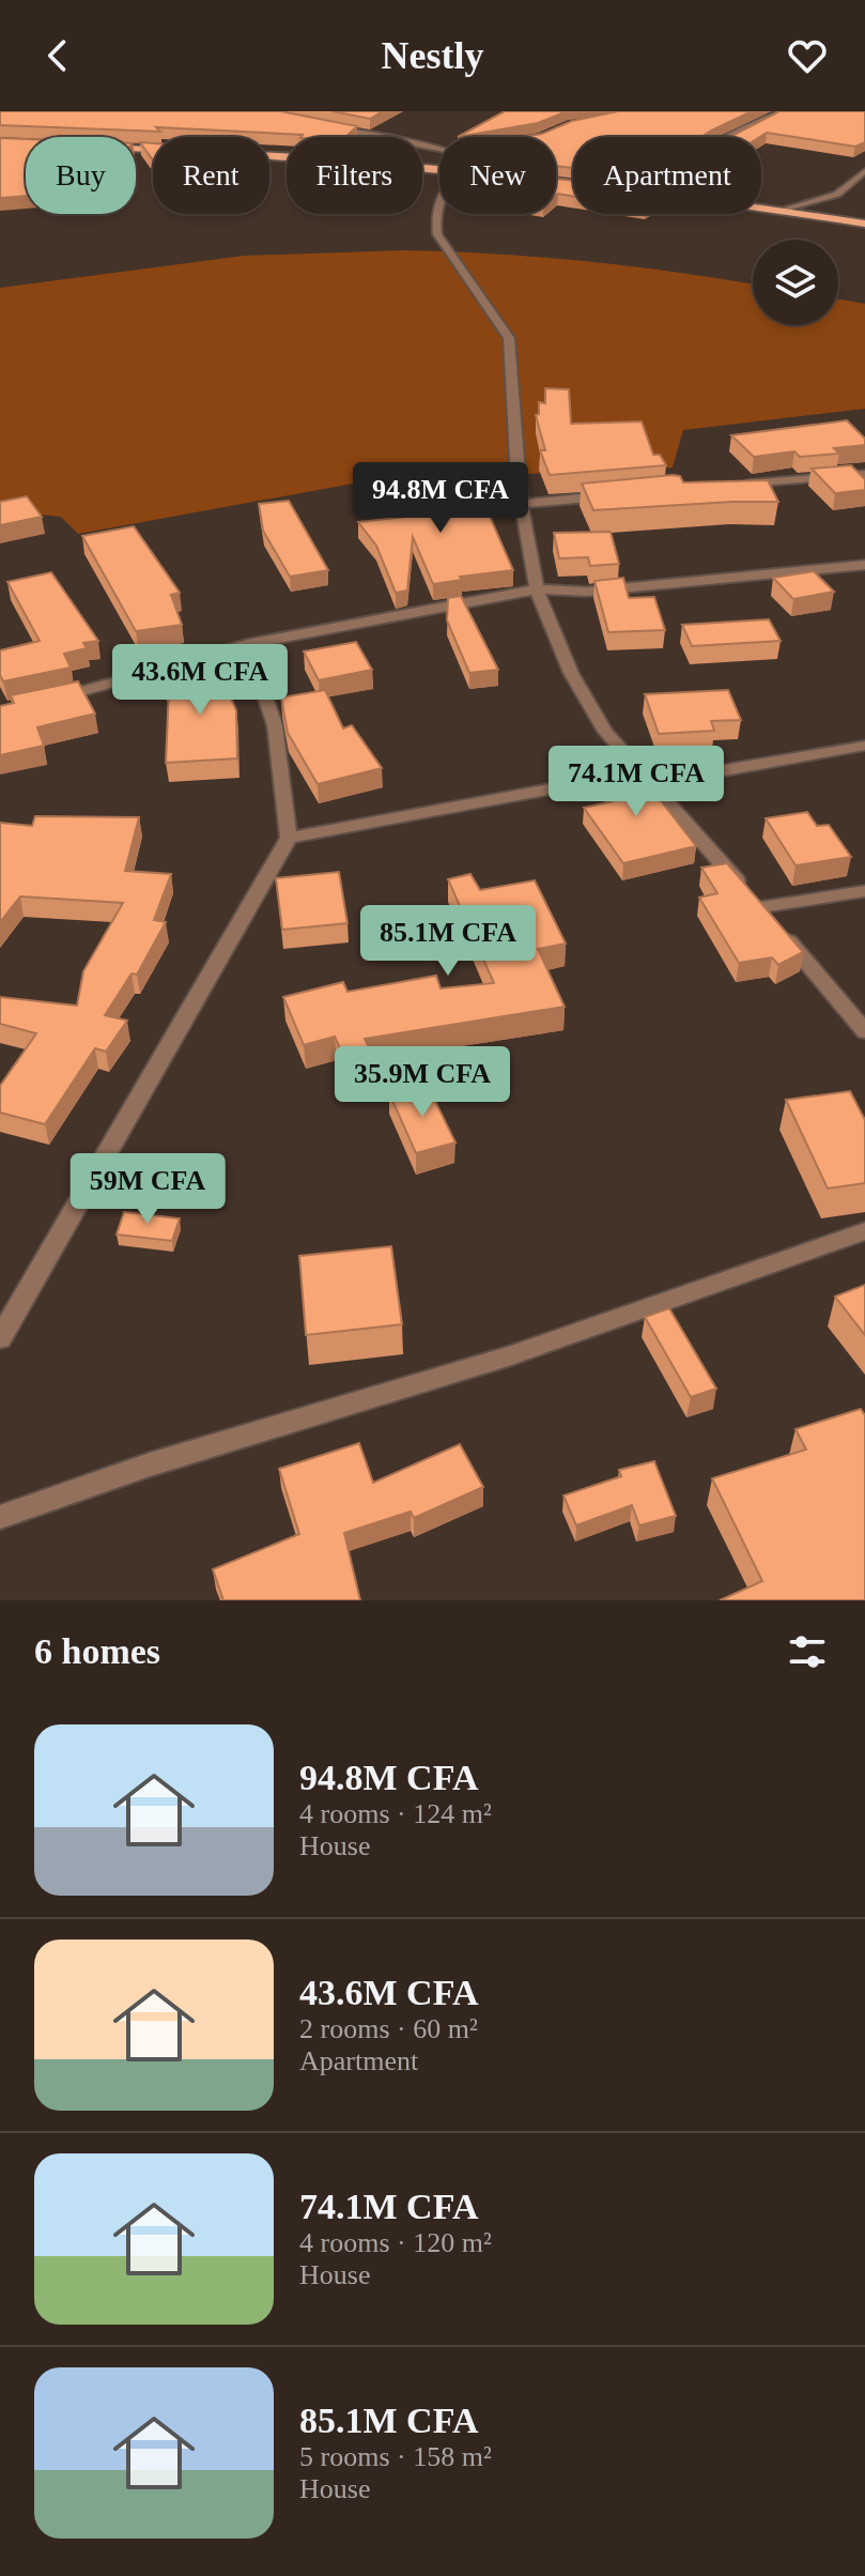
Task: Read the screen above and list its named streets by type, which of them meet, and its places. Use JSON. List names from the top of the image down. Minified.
{"page":{"header":"Nestly","chip":["Buy","Rent","Filters","New","Apartment"],"price":["94.8M CFA","43.6M CFA","74.1M CFA","85.1M CFA","35.9M CFA","59M CFA"],"heading":"6 homes","list":[{"name":"94.8M CFA","note":"4 rooms · 124 m² · House"},{"name":"43.6M CFA","note":"2 rooms · 60 m² · Apartment"},{"name":"74.1M CFA","note":"4 rooms · 120 m² · House"},{"name":"85.1M CFA","note":"5 rooms · 158 m² · House"}]}}
